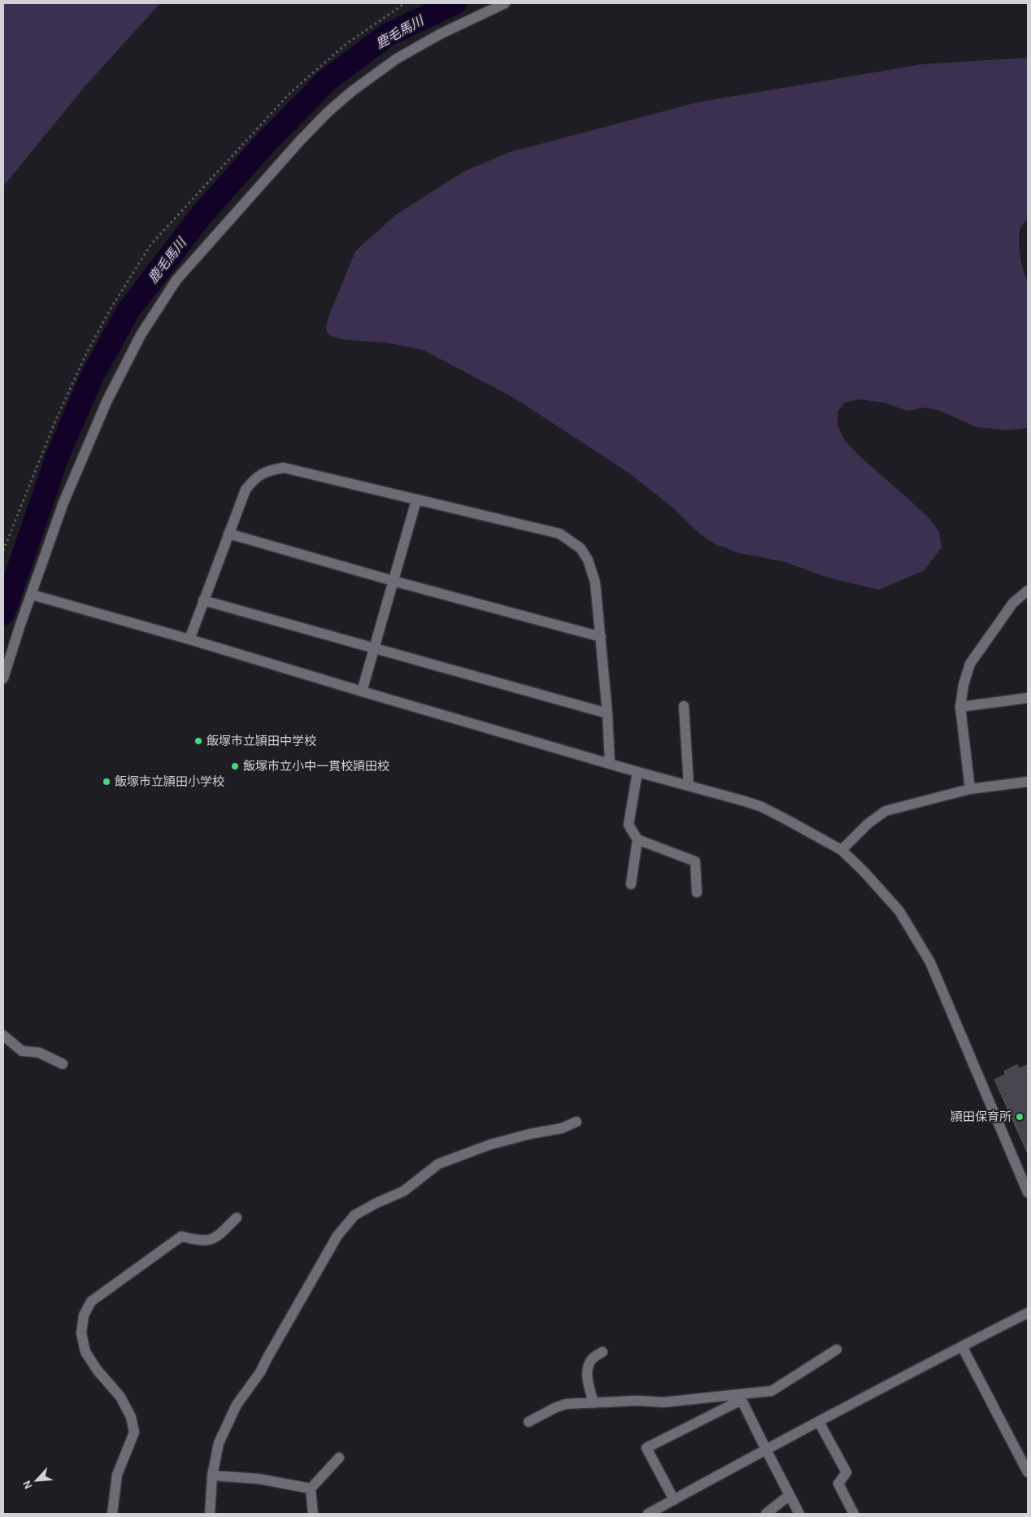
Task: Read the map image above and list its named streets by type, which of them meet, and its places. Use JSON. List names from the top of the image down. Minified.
{"water":["鹿毛馬川"],"places":["飯塚市立頴田中学校","飯塚市立小中一貫校頴田校","飯塚市立頴田小学校","頴田保育所"],"north":"bottom left"}
